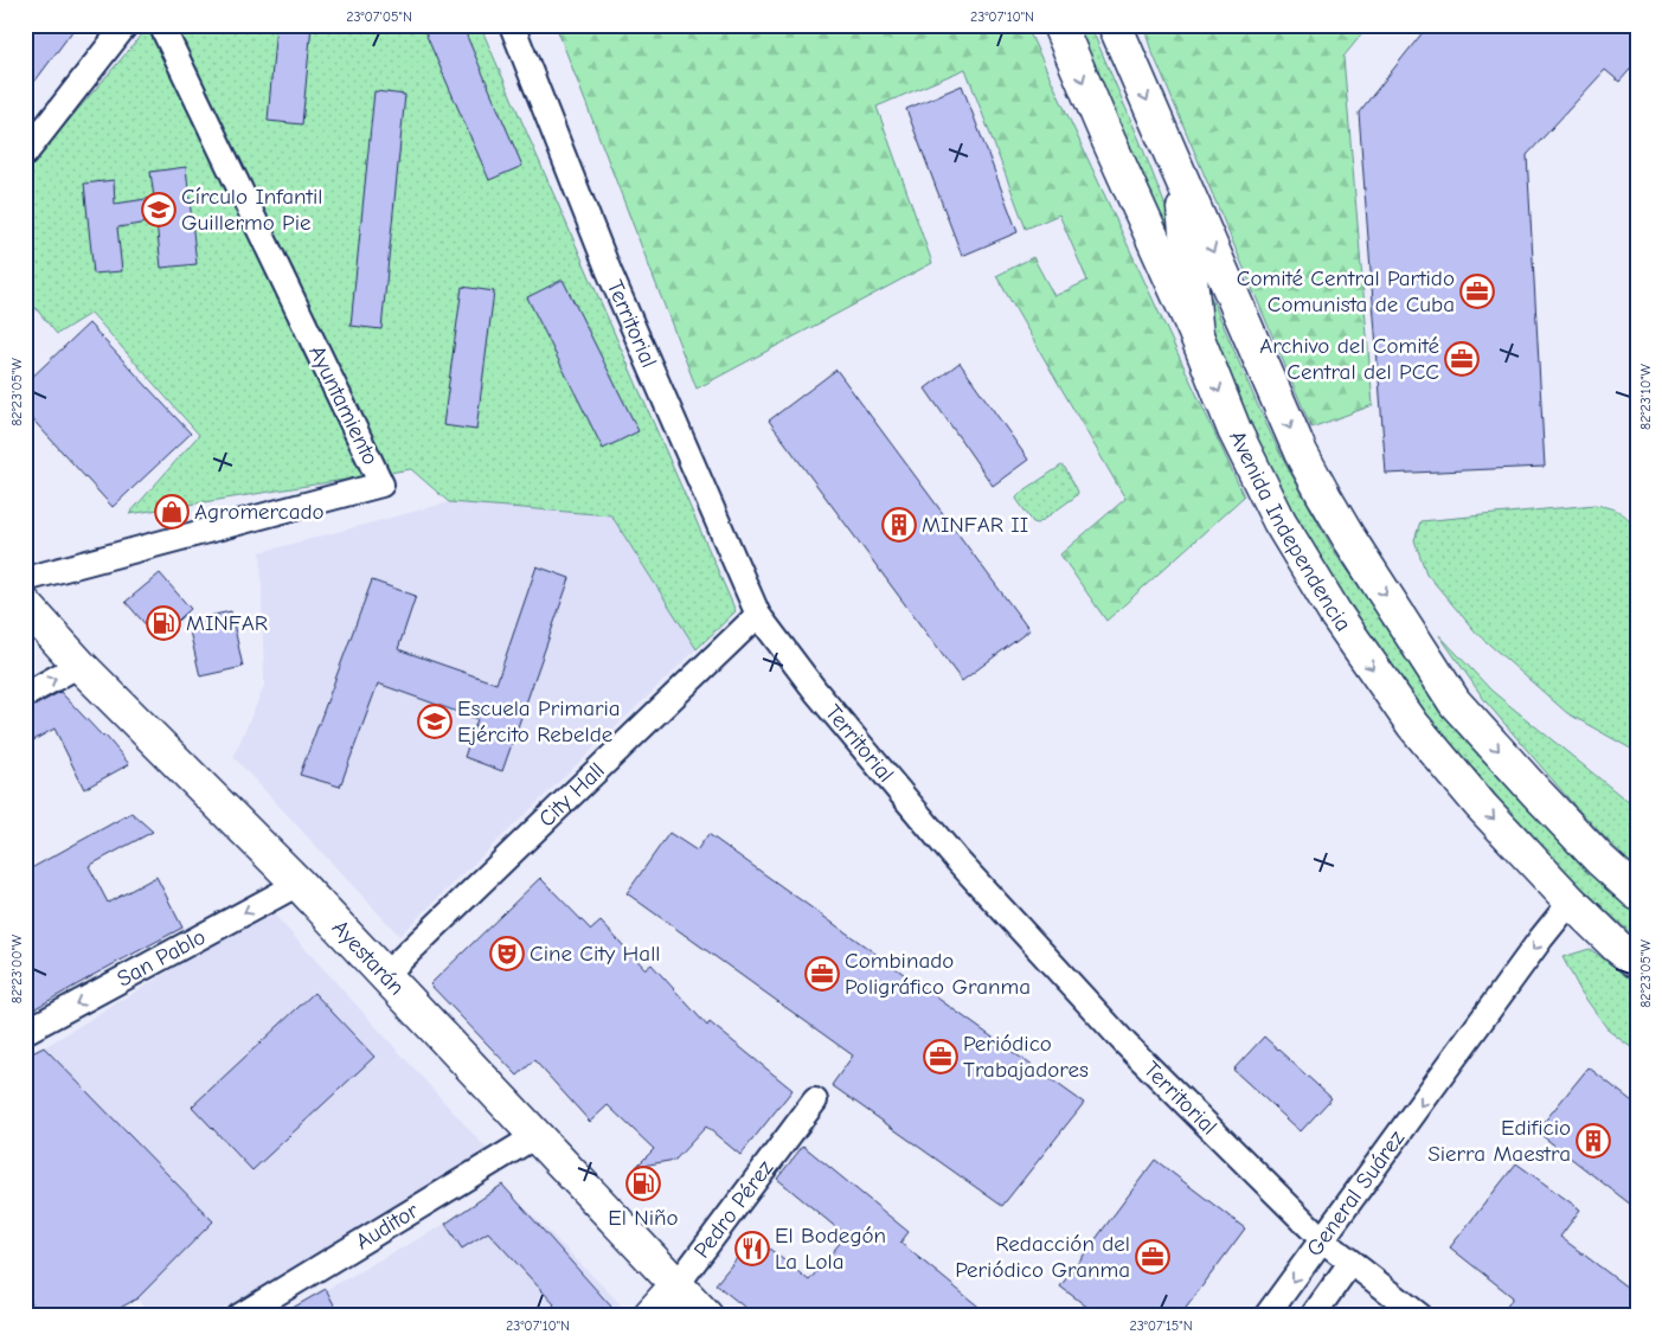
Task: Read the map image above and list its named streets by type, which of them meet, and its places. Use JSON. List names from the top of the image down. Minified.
{"streets":{"main road":["Avenida Independencia","Ayestarán","Pedro Pérez"],"street":["Territorial","Ayuntamiento","City Hall","San Pablo","General Suárez","Auditor"]},"crossings":[["Territorial","City Hall"],["Territorial","General Suárez"],["Avenida Independencia","General Suárez"],["City Hall","Ayestarán"],["San Pablo","Ayestarán"],["Ayestarán","Pedro Pérez"],["Ayestarán","Auditor"]],"one_way":["Avenida Independencia","San Pablo","General Suárez"],"places":{"school or university":["Círculo Infantil Guillermo Pie","Escuela Primaria Ejército Rebelde"],"office":["Comité Central Partido Comunista de Cuba","Archivo del Comité Central del PCC","Combinado Poligráfico Granma","Periódico Trabajadores","Redacción del Periódico Granma"],"shop":["Agromercado"],"building":["MINFAR II","Edificio Sierra Maestra"],"fuel station":["MINFAR","El Niño"],"theatre":["Cine City Hall"],"restaurant":["El Bodegón La Lola"]},"coordinates":["23°07'05\"N","23°07'10\"N","82°23'05\"W","82°23'10\"W","82°23'00\"W","23°07'15\"N"]}
